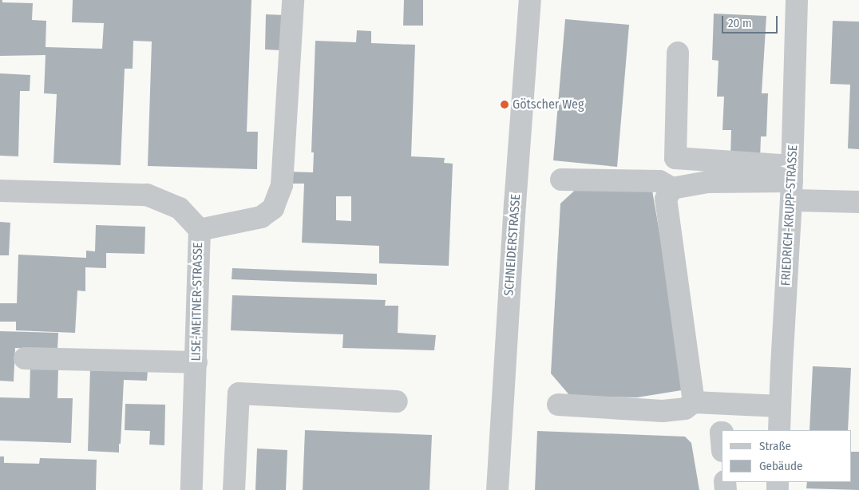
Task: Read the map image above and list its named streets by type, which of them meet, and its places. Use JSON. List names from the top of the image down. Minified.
{"streets":{"street":["FRIEDRICH-KRUPP-STRASSE","SCHNEIDERSTRASSE","LISE-MEITNER-STRASSE"]},"places":["Götscher Weg"],"legend":["Straße","Gebäude"],"scale_bar":"20 m"}
